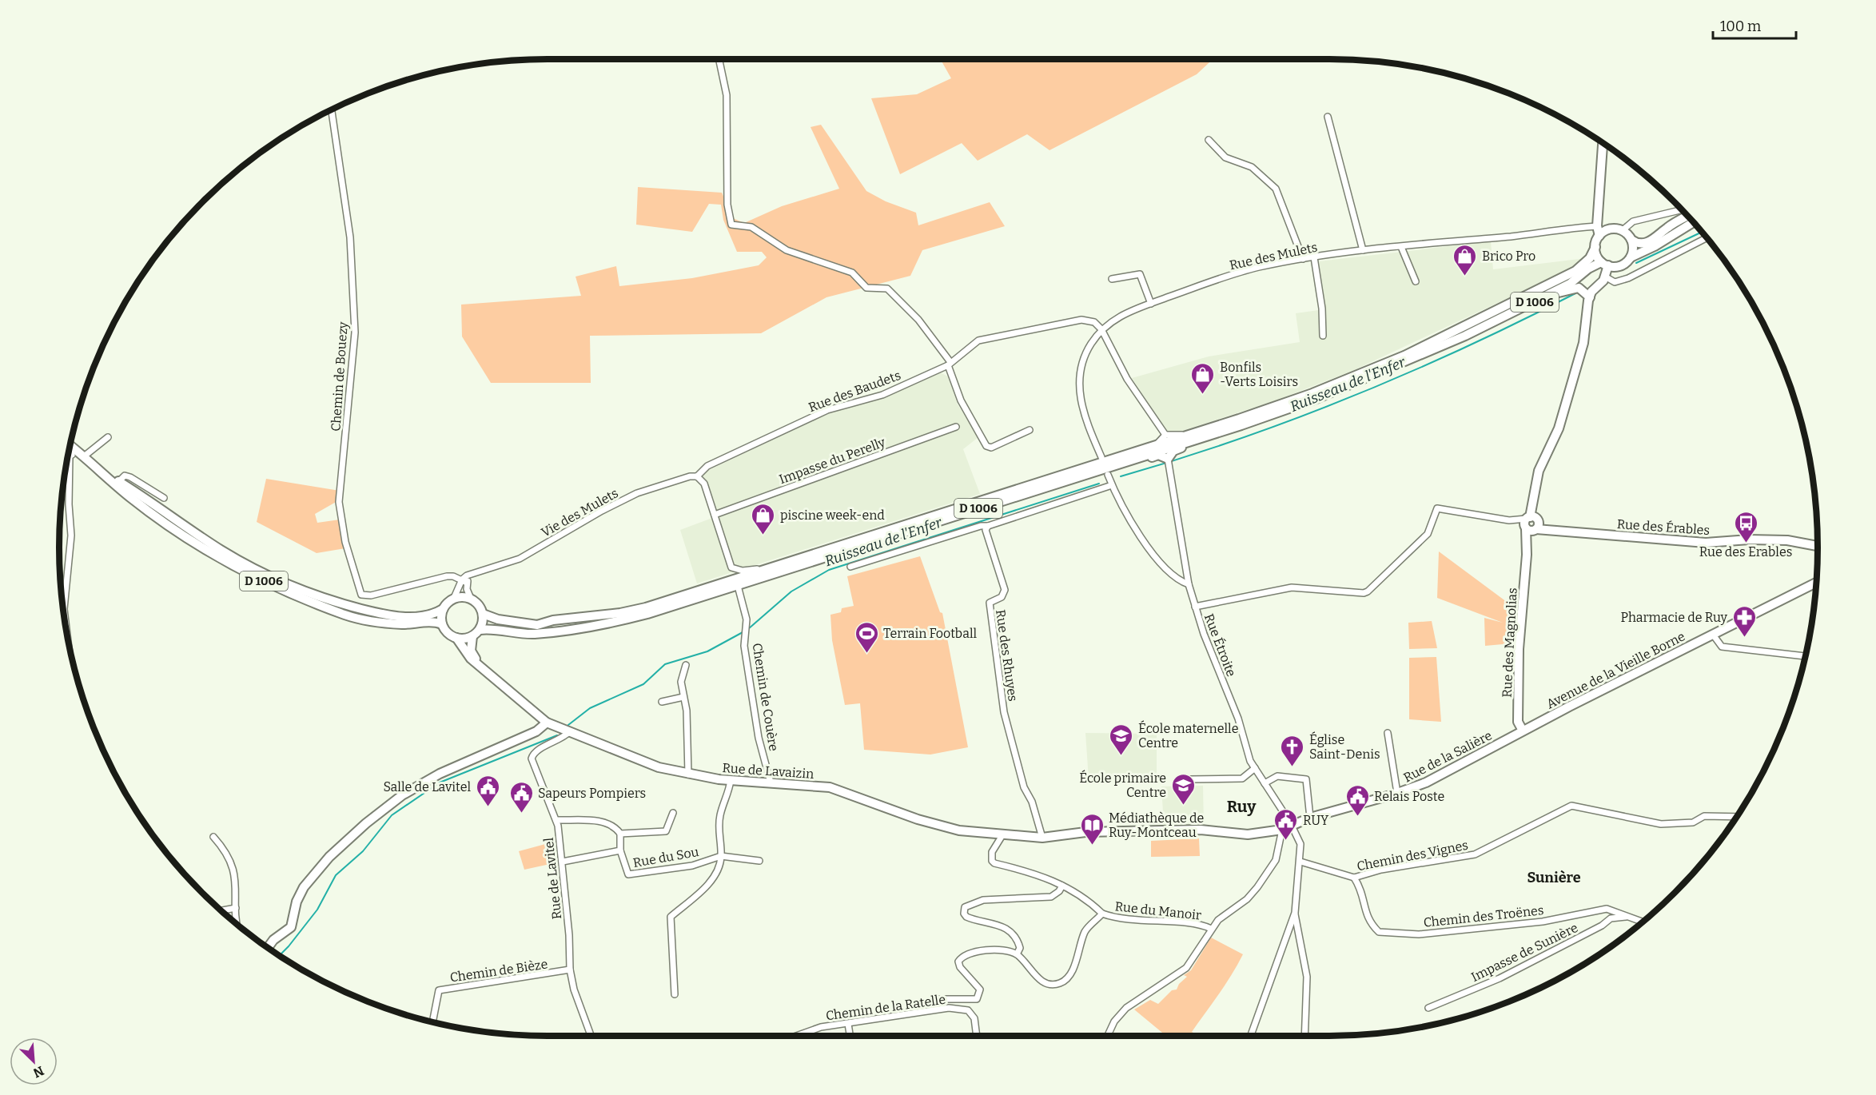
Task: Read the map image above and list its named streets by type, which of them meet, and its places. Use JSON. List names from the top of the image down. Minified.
{"streets":{"main road":["D 1006","Rue des Érables","Rue des Magnolias","Avenue de la Vieille Borne","Rue de la Salière","Rue de Lavaizin"],"street":["Rue des Mulets","Chemin de Bouezy","Rue des Baudets","Impasse du Perelly","Vie des Mulets","Rue Étroite","Rue des Rhuyes","Chemin de Couère","Chemin des Vignes","Rue du Sou","Rue de Lavitel","Rue du Manoir","Chemin des Troënes","Impasse de Sunière","Chemin de Bièze","Chemin de la Ratelle"]},"crossings":[["Rue des Mulets","Rue des Baudets"],["D 1006","Chemin de Couère"],["D 1006","Rue de Lavaizin"],["Chemin de Bouezy","Vie des Mulets"],["Rue des Baudets","Vie des Mulets"],["Rue des Érables","Rue des Magnolias"],["Rue des Magnolias","Avenue de la Vieille Borne"],["Rue des Magnolias","Rue de la Salière"],["Rue Étroite","Rue de la Salière"],["Rue Étroite","Chemin des Vignes"],["Rue des Rhuyes","Rue de la Salière"],["Rue des Rhuyes","Rue de Lavaizin"],["Avenue de la Vieille Borne","Rue de la Salière"],["Chemin de Couère","Rue de Lavaizin"],["Rue de la Salière","Rue de Lavaizin"],["Rue de Lavaizin","Rue de Lavitel"],["Chemin des Vignes","Chemin des Troënes"],["Rue du Sou","Rue de Lavitel"],["Rue de Lavitel","Chemin de Bièze"],["Chemin des Troënes","Impasse de Sunière"]],"districts":["Ruy","Sunière"],"water":["Ruisseau de l'Enfer"],"places":{"shop":["Brico Pro","Bonfils -Verts Loisirs","piscine week-end"],"bus stop":["Rue des Erables"],"pharmacy":["Pharmacie de Ruy"],"sports":["Terrain Football"],"school or university":["École maternelle Centre","École primaire Centre"],"church":["Église Saint-Denis"],"public building":["Salle de Lavitel","Sapeurs Pompiers","Relais Poste","RUY"],"library":["Médiathèque de Ruy-Montceau"]},"scale_bar":"100 m","north":"bottom right"}
